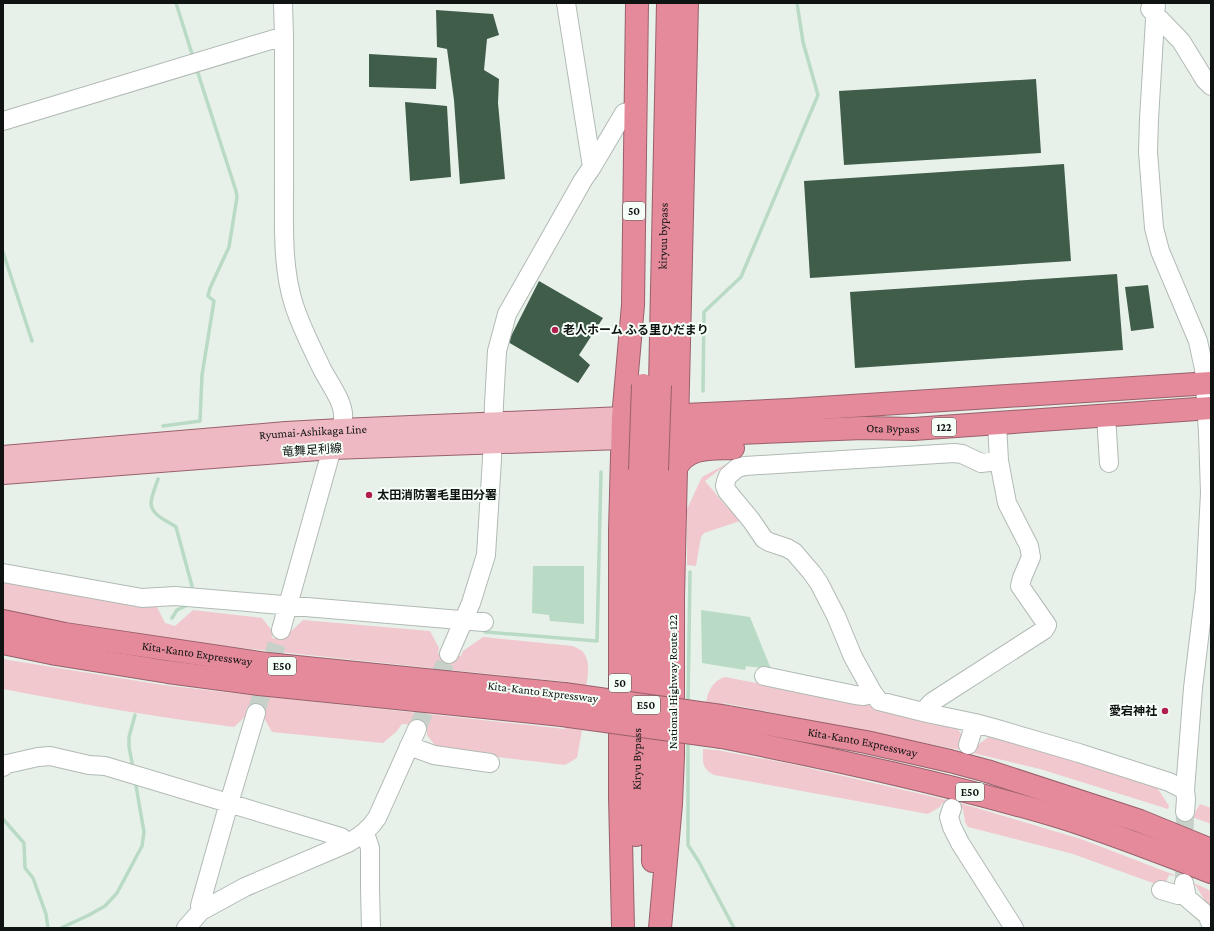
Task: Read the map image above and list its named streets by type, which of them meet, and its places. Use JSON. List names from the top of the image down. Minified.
{"streets":{"highway":["50","kiryuu bypass","122","Ota Bypass","Kita-Kanto Expressway","E50","National Highway Route 122","Kiryu Bypass"],"main road":["Ryumai-Ashikaga Line","竜舞足利線"]},"crossings":[["50","Ota Bypass"],["50","Ryumai-Ashikaga Line"],["kiryuu bypass","National Highway Route 122"],["kiryuu bypass","Kiryu Bypass"],["Ota Bypass","Ryumai-Ashikaga Line"],["Ota Bypass","National Highway Route 122"],["Ryumai-Ashikaga Line","竜舞足利線"],["National Highway Route 122","Kiryu Bypass"]],"places":["老人ホーム ふる里ひだまり","太田消防署毛里田分署","愛宕神社"]}
